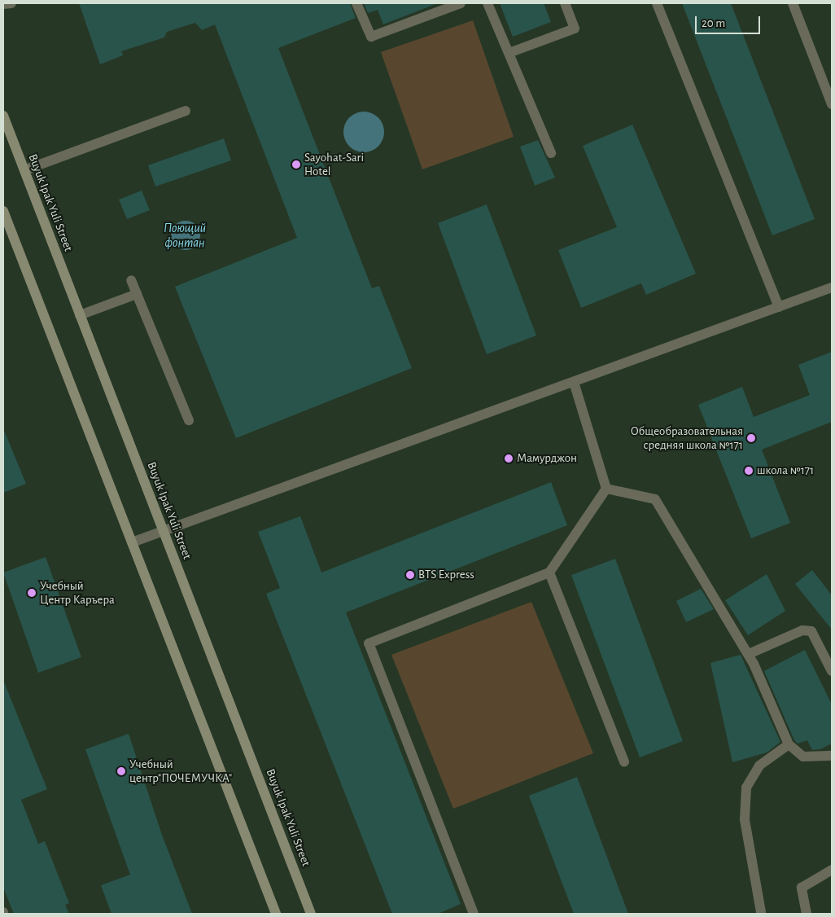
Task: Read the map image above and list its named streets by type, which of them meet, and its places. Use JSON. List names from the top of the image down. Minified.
{"streets":{"main road":["Buyuk Ipak Yuli Street"]},"water":["Поющий фонтан"],"places":["Sayohat-Sari Hotel","Общеобразовательная средняя школа №171","Мамурджон","школа №171","BTS Express","Учебный Центр Каръера","Учебный центр\"ПОЧЕМУЧКА\""],"scale_bar":"20 m"}
